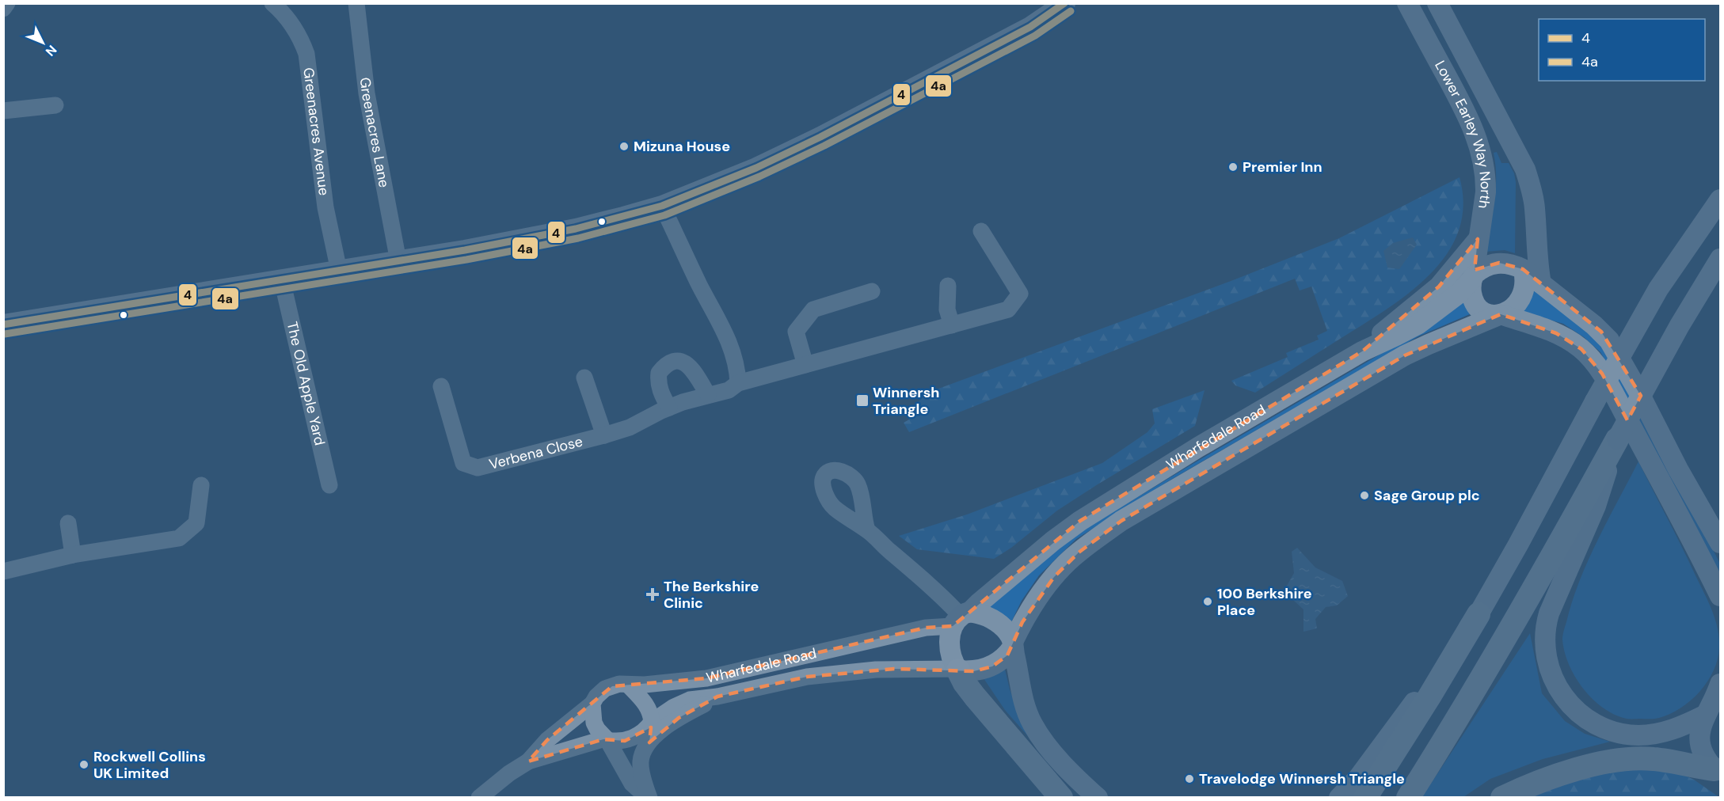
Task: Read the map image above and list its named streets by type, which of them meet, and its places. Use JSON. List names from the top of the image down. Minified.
{"streets":{"main road":["Lower Earley Way North","Wharfedale Road"],"street":["Greenacres Avenue","Greenacres Lane","The Old Apple Yard","Verbena Close"]},"crossings":[["Lower Earley Way North","Wharfedale Road"]],"places":{"other":["Mizuna House","Premier Inn","Sage Group plc","100 Berkshire Place","Rockwell Collins UK Limited","Travelodge Winnersh Triangle"],"transit":["Winnersh Triangle"],"health":["The Berkshire Clinic"]},"lines":["transit line 4","transit line 4a"],"legend":["4","4a"],"north":"bottom right"}
